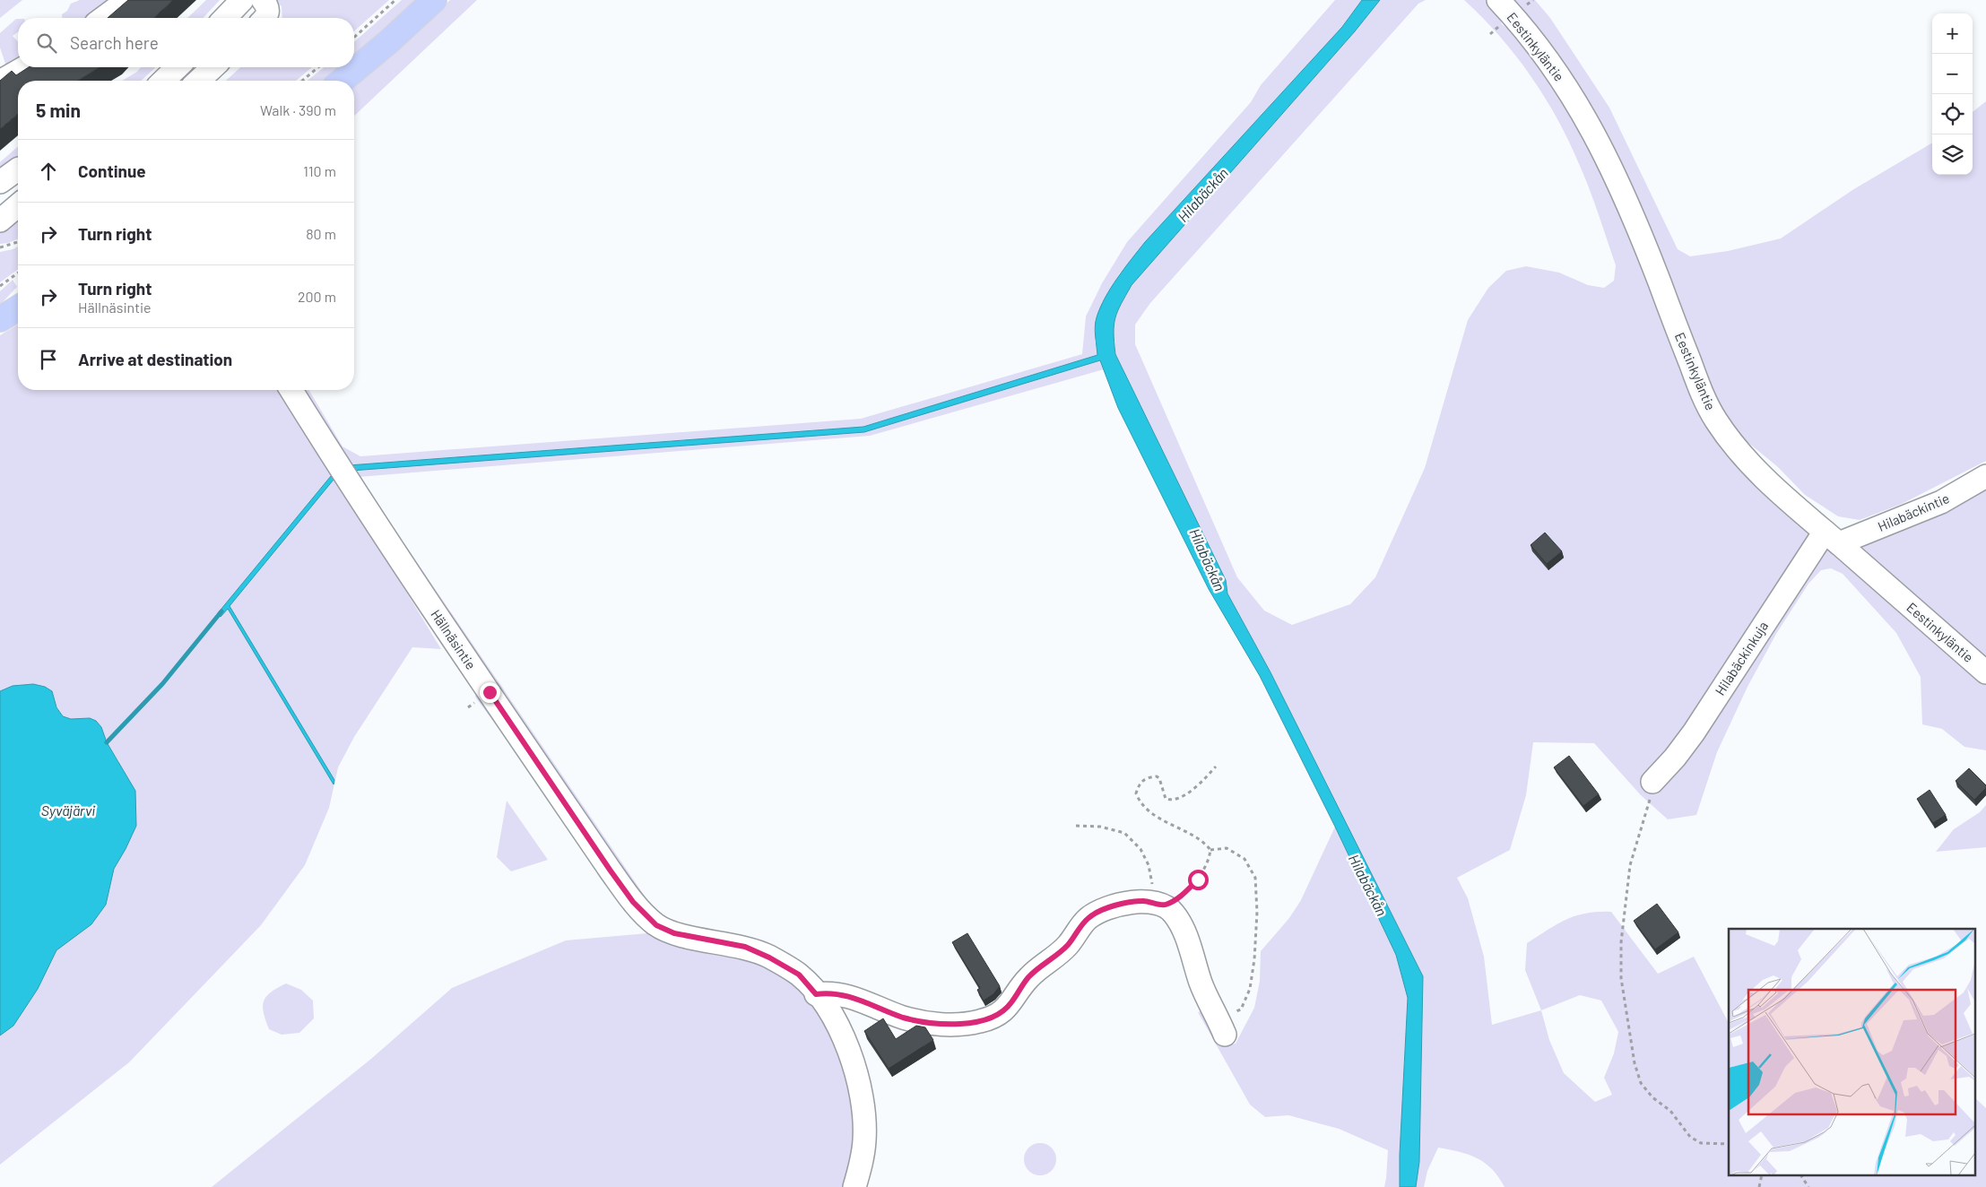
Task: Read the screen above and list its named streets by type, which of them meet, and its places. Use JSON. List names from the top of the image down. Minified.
{"streets":{"street":["Eestinkyläntie","Hilabäckintie","Hällnäsintie","Hilabäckinkuja"]},"crossings":[["Eestinkyläntie","Hilabäckintie"],["Eestinkyläntie","Hilabäckinkuja"],["Hilabäckintie","Hilabäckinkuja"]],"water":["Hilabäckån","Syväjärvi"],"page":{"map_buttons":["+","−"],"search":"Search here","heading":["5 min","Walk · 390 m"],"list":[["Continue","110 m"],["Turn right","80 m"],["Turn right","Hällnäsintie","200 m"],"Arrive at destination"]}}
